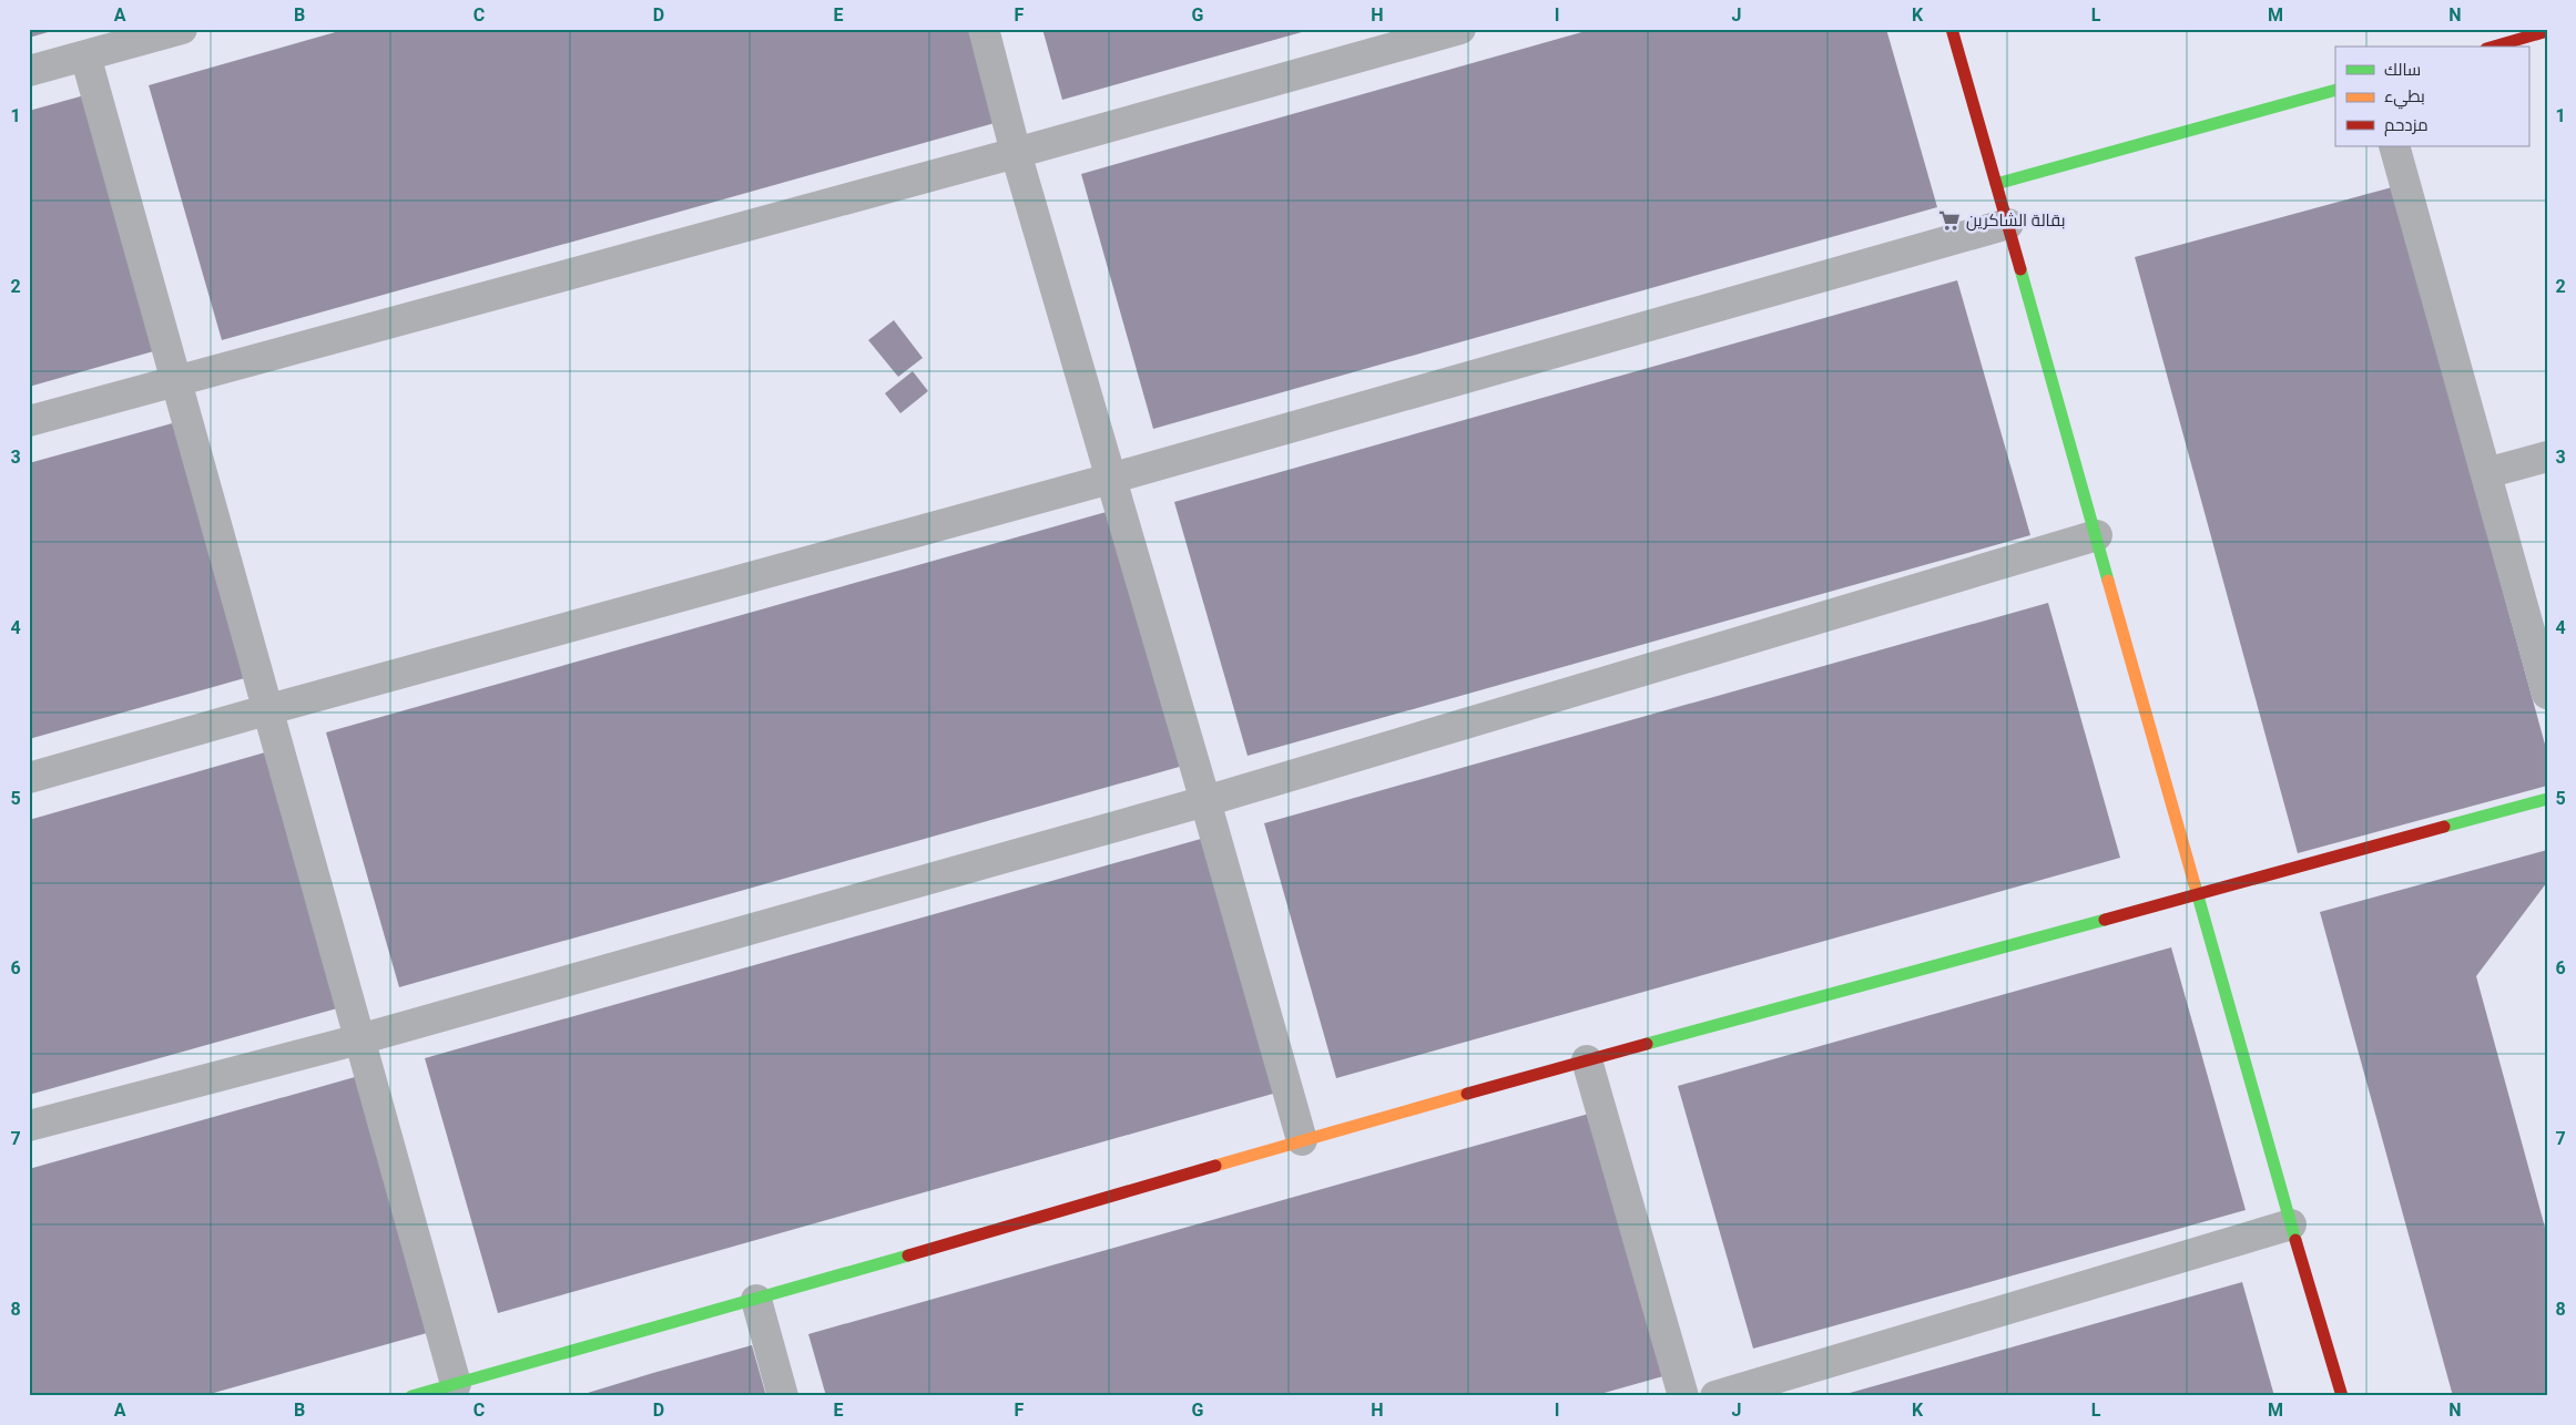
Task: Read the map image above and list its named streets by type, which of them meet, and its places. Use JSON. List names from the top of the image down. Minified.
{"places":{"supermarket":["بقالة الشاكرين"]},"legend":["سالك","بطيء","مزدحم"],"grid":{"columns":["A","B","C","D","E","F","G","H","I","J","K","L","M","N"],"rows":["1","2","3","4","5","6","7","8"]}}
